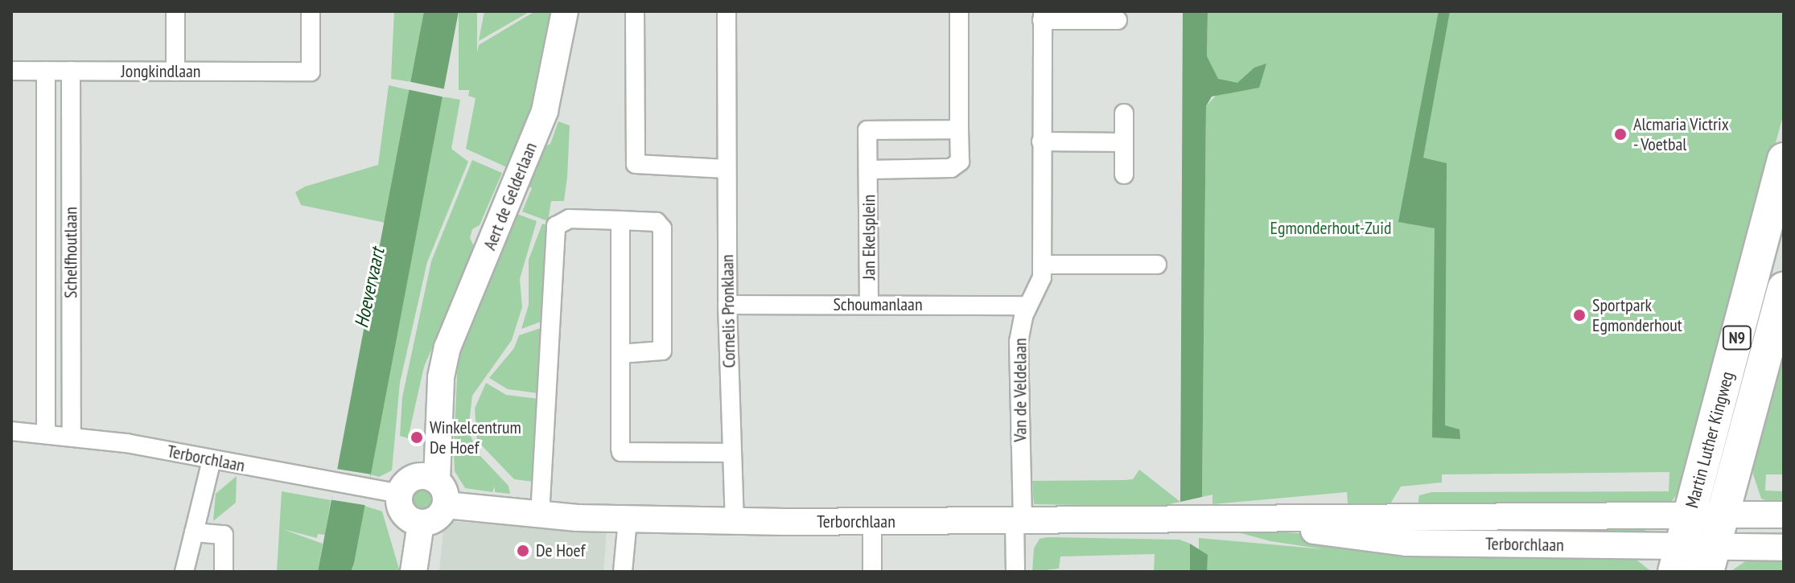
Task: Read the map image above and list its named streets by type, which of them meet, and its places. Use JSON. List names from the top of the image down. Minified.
{"streets":{"highway":["N9","Martin Luther Kingweg"],"street":["Jongkindlaan","Aert de Gelderlaan","Jan Ekelsplein","Schelfhoutlaan","Schoumanlaan","Cornelis Pronklaan","Van de Veldelaan","Terborchlaan"]},"crossings":[["Jongkindlaan","Schelfhoutlaan"],["Aert de Gelderlaan","Terborchlaan"],["Jan Ekelsplein","Schoumanlaan"],["Schelfhoutlaan","Terborchlaan"],["Schoumanlaan","Cornelis Pronklaan"],["Schoumanlaan","Van de Veldelaan"],["Cornelis Pronklaan","Terborchlaan"],["Van de Veldelaan","Terborchlaan"],["Martin Luther Kingweg","Terborchlaan"]],"water":["Hoevervaart"],"parks":["Egmonderhout-Zuid"],"places":["Alcmaria Victrix - Voetbal","Sportpark Egmonderhout","Winkelcentrum De Hoef","De Hoef"]}
